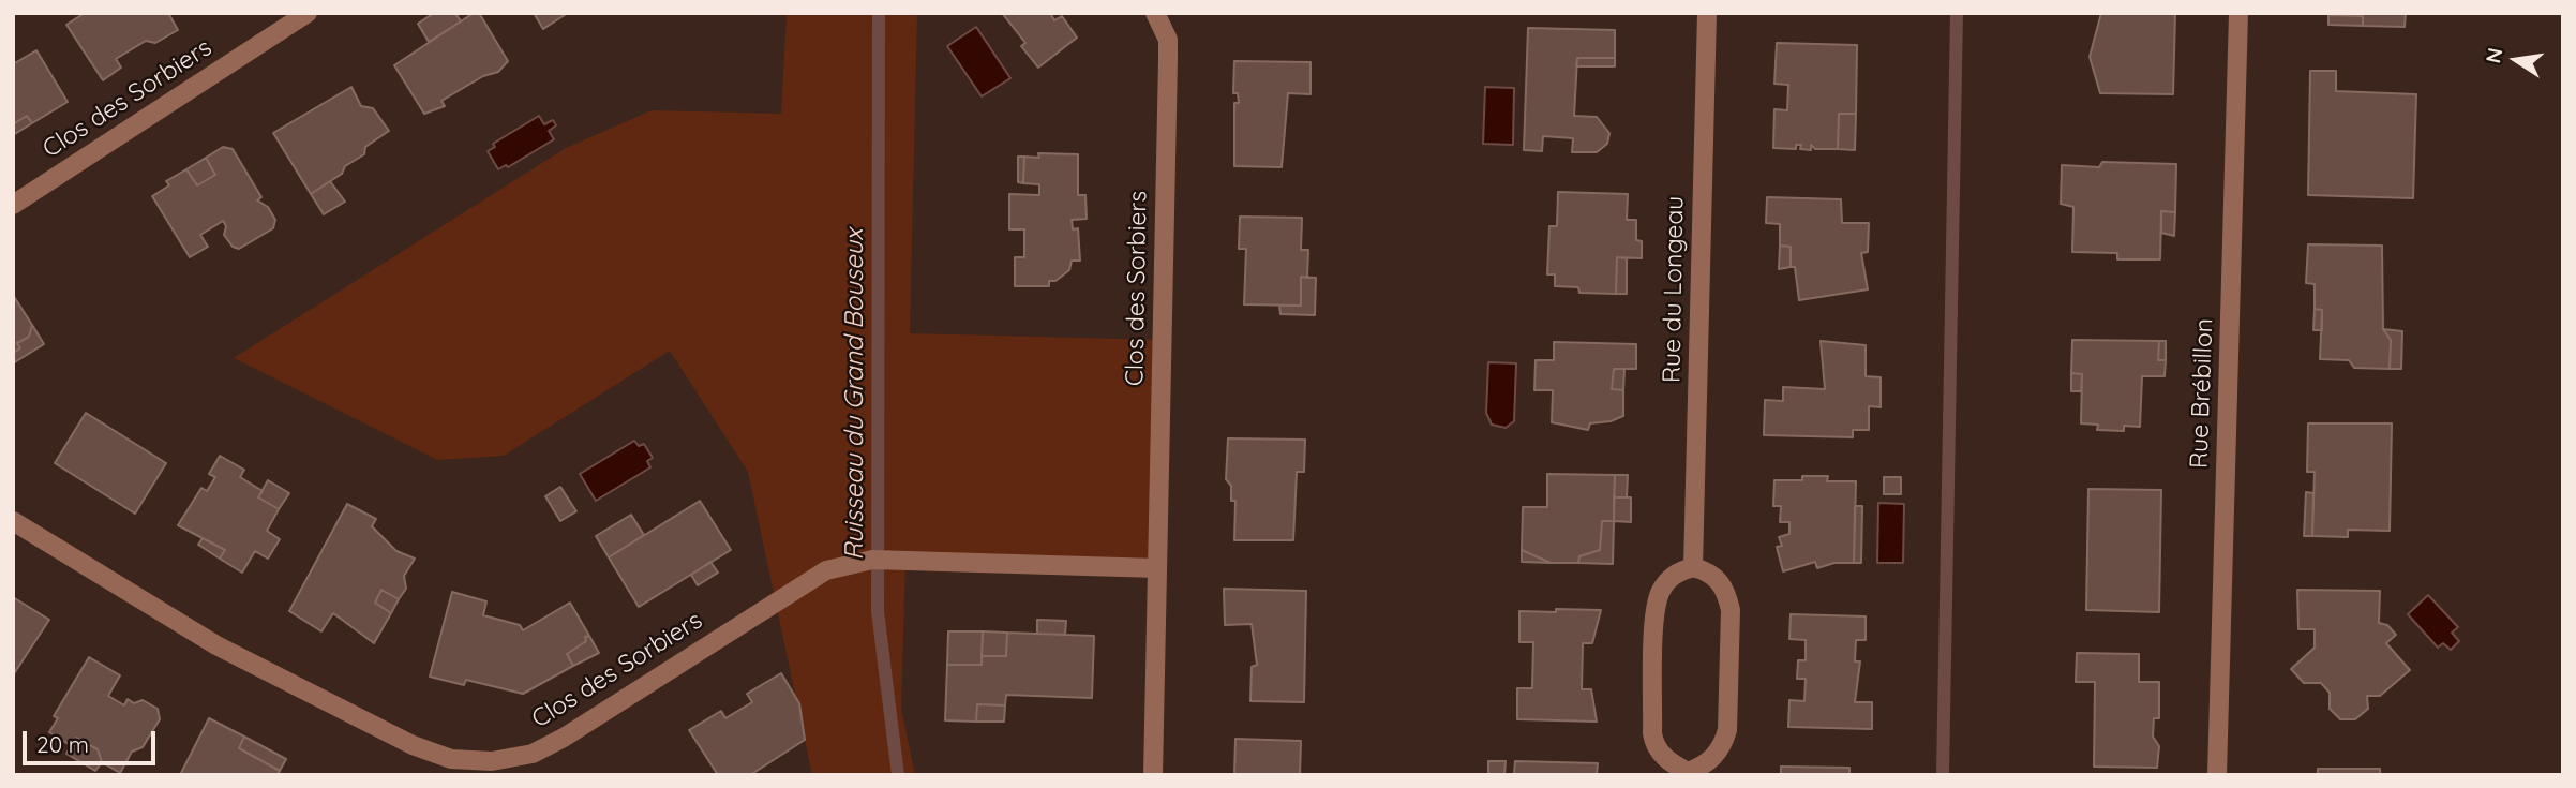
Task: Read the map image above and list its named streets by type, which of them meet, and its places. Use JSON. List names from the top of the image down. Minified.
{"streets":{"street":["Clos des Sorbiers","Rue du Longeau","Rue Brébillon"]},"water":["Ruisseau du Grand Bouseux"],"scale_bar":"20 m","north":"left"}
